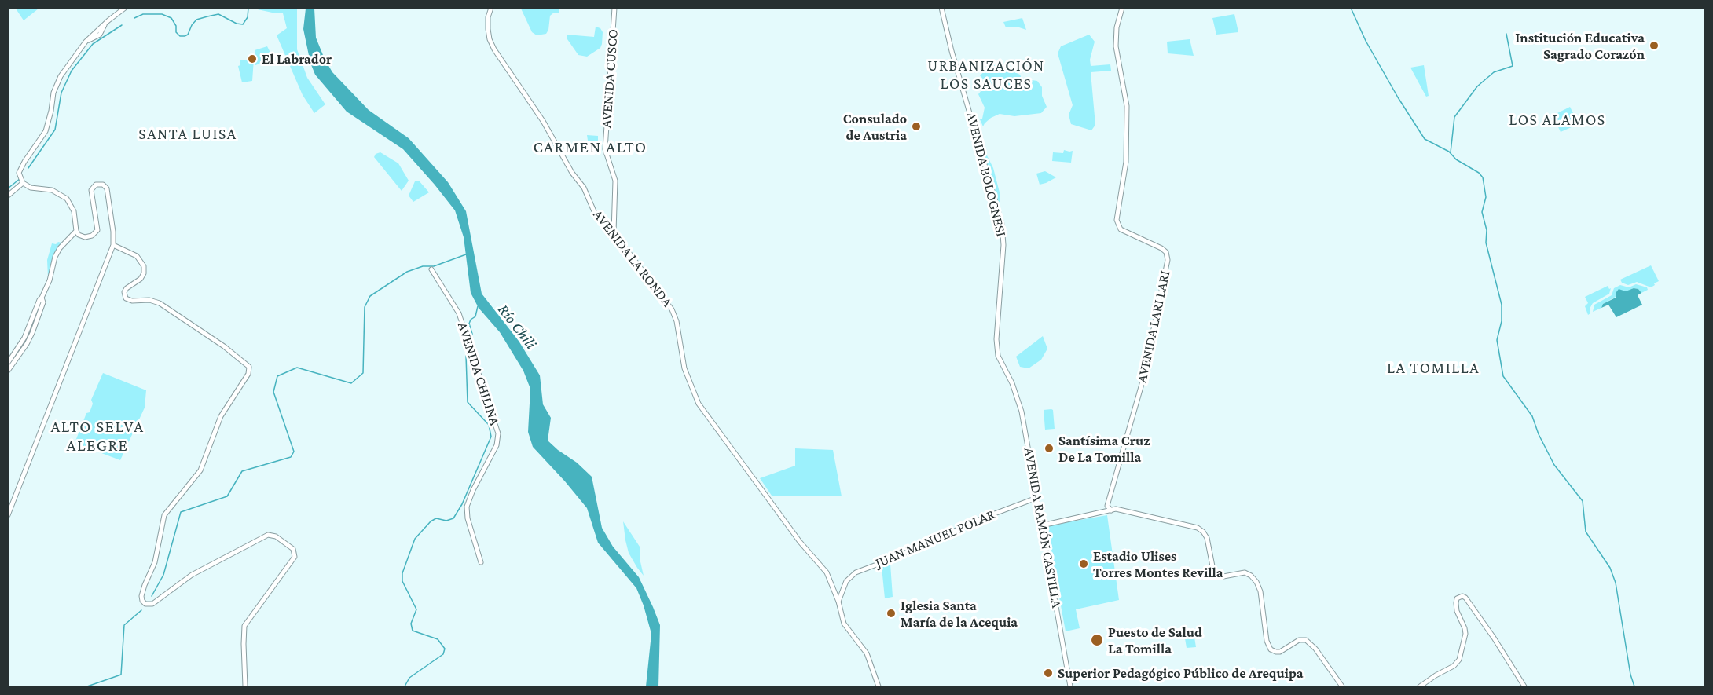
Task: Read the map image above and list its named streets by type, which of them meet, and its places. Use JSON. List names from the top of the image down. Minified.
{"streets":{"street":["AVENIDA CUSCO","AVENIDA BOLOGNESI","AVENIDA LA RONDA","AVENIDA LARI LARI","AVENIDA CHILINA","AVENIDA RAMÓN CASTILLA","JUAN MANUEL POLAR"]},"crossings":[["AVENIDA CUSCO","AVENIDA LA RONDA"],["AVENIDA BOLOGNESI","AVENIDA RAMÓN CASTILLA"],["AVENIDA LA RONDA","JUAN MANUEL POLAR"],["AVENIDA RAMÓN CASTILLA","JUAN MANUEL POLAR"]],"districts":["URBANIZACIÓN LOS SAUCES","LOS ALAMOS","SANTA LUISA","CARMEN ALTO","LA TOMILLA","ALTO SELVA ALEGRE"],"water":["Río Chili"],"places":["Institución Educativa Sagrado Corazón","El Labrador","Consulado de Austria","Santísima Cruz De La Tomilla","Estadio Ulises Torres Montes Revilla","Iglesia Santa María de la Acequia","Puesto de Salud La Tomilla","Superior Pedagógico Público de Arequipa"]}
